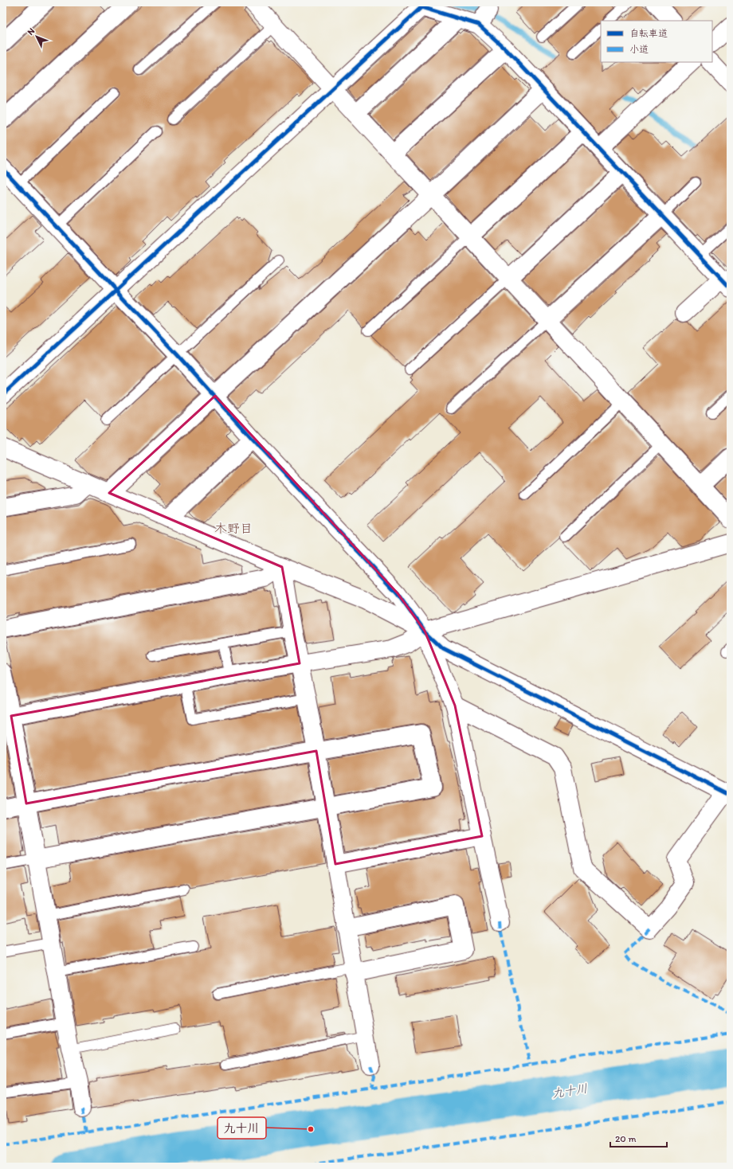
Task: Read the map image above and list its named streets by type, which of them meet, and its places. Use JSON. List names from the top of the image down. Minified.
{"districts":["木野目"],"water":["九十川"],"places":["九十川"],"legend":["自転車道","小道"],"scale_bar":"20 m","north":"top left"}
